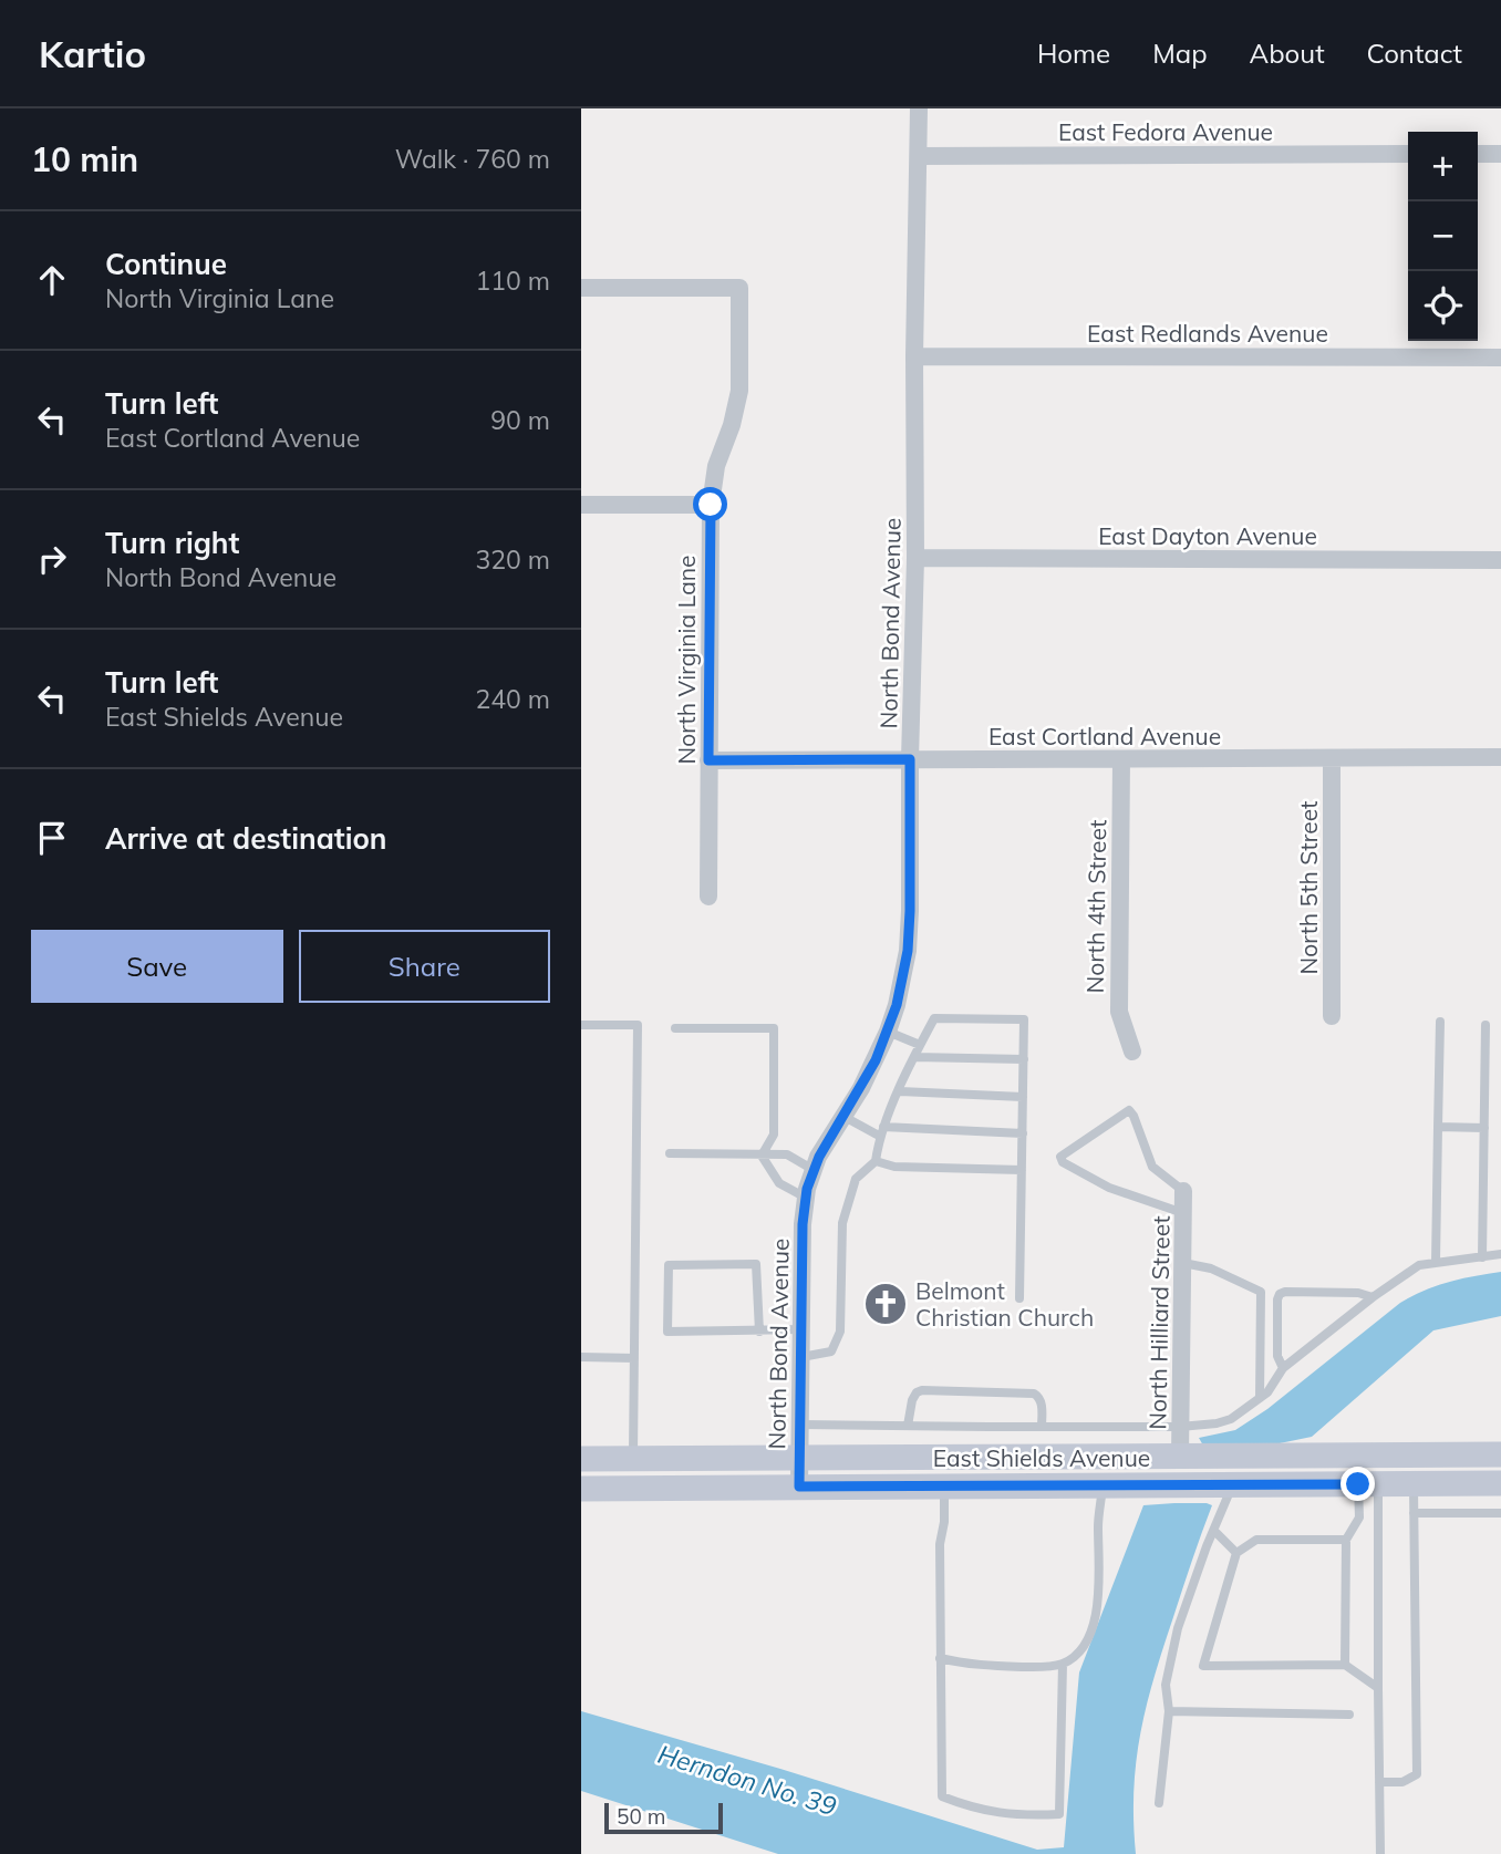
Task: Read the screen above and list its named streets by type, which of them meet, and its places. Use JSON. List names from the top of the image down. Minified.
{"streets":{"main road":["East Shields Avenue"],"street":["East Fedora Avenue","East Redlands Avenue","East Dayton Avenue","North Bond Avenue","North Virginia Lane","East Cortland Avenue","North 5th Street","North 4th Street","North Hilliard Street"]},"crossings":[["East Fedora Avenue","North Bond Avenue"],["East Redlands Avenue","North Bond Avenue"],["East Dayton Avenue","North Bond Avenue"],["North Bond Avenue","East Cortland Avenue"],["North Bond Avenue","East Shields Avenue"],["North Virginia Lane","East Cortland Avenue"],["East Cortland Avenue","North 5th Street"],["East Cortland Avenue","North 4th Street"],["North Hilliard Street","East Shields Avenue"]],"water":["Herndon No. 39"],"places":{"church":["Belmont Christian Church"]},"scale_bar":"50 m","page":{"header":"Kartio","nav":["Home","Map","About","Contact"],"heading":["10 min","Walk · 760 m"],"map_buttons":["+","−"],"list":[["Continue","North Virginia Lane","110 m"],["Turn left","East Cortland Avenue","90 m"],["Turn right","North Bond Avenue","320 m"],["Turn left","East Shields Avenue","240 m"],"Arrive at destination"],"buttons":["Save","Share"],"scale":"50 m"}}
